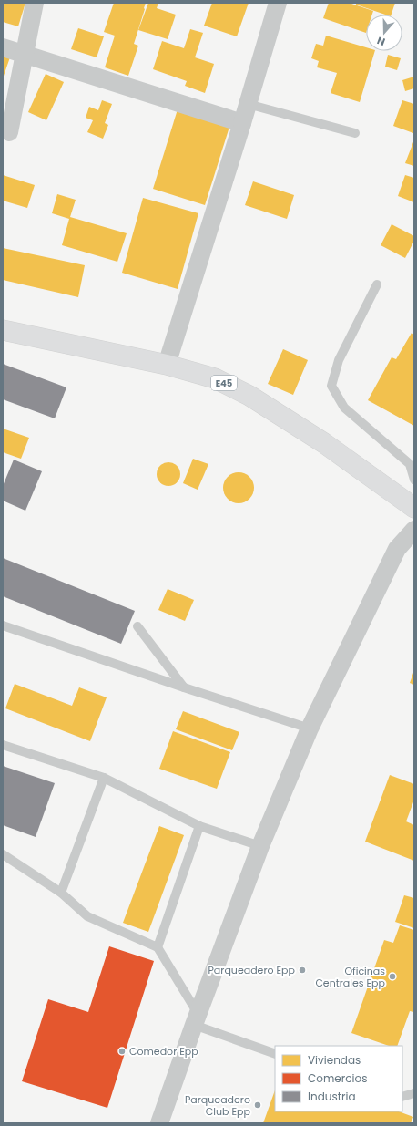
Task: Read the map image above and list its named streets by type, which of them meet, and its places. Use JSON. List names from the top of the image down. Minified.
{"streets":{"highway":["E45"]},"places":["Parqueadero Epp","Oficinas Centrales Epp","Comedor Epp","Parqueadero Club Epp"],"legend":["Viviendas","Comercios","Industria"],"north":"bottom"}
